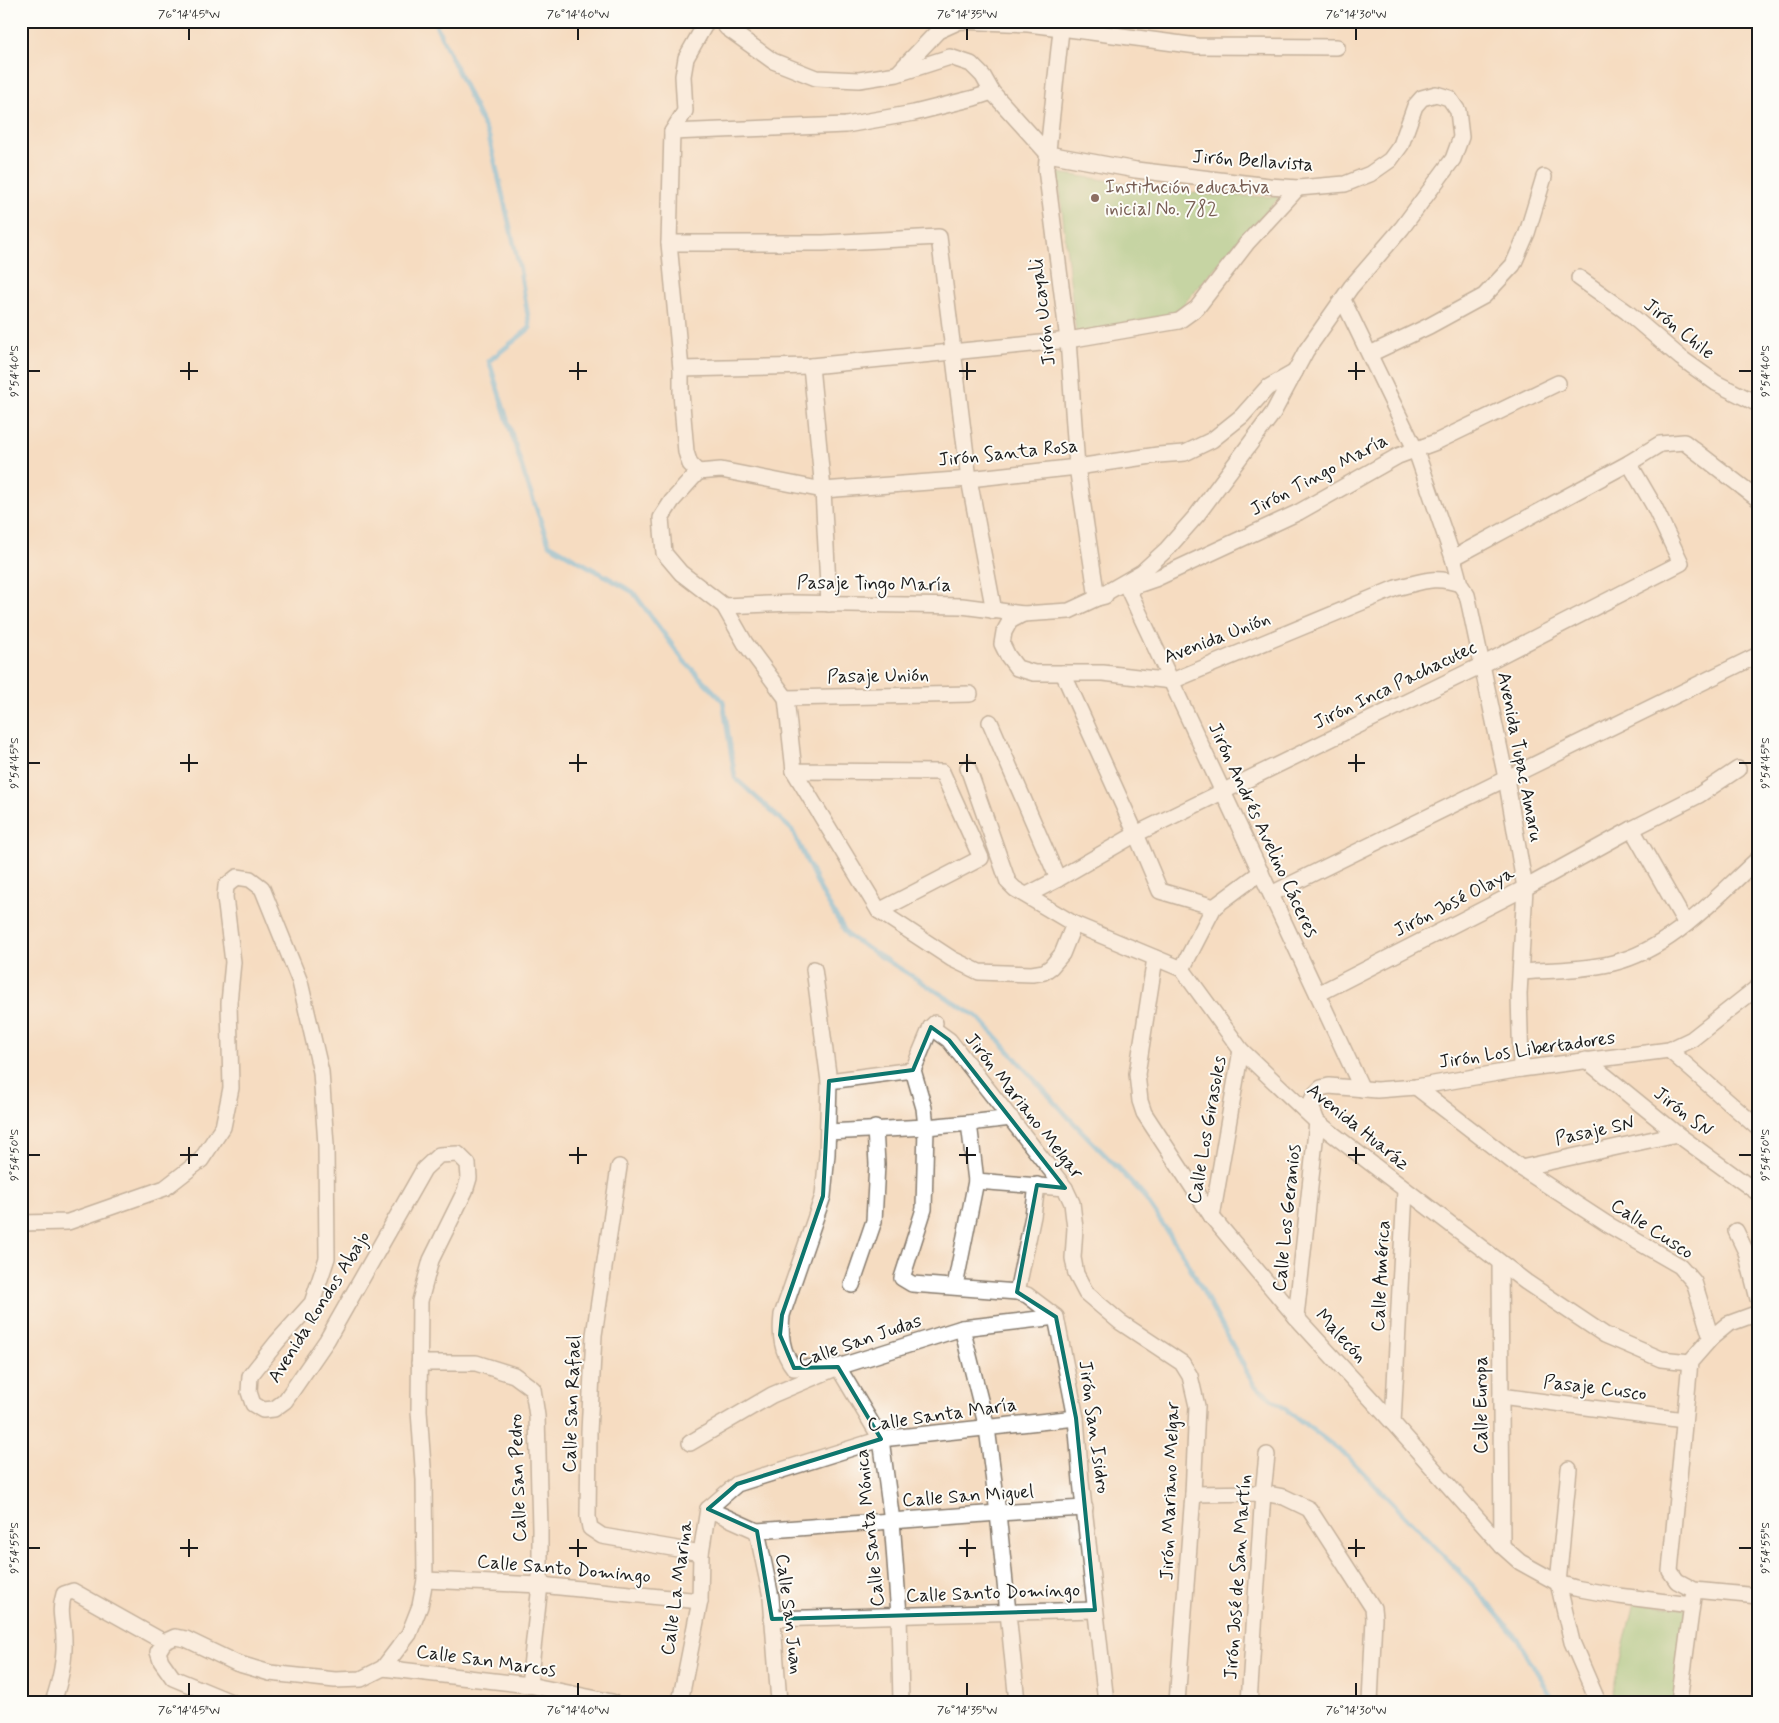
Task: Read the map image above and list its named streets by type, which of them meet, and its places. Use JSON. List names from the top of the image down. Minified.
{"streets":{"street":["Jirón Bellavista","Jirón Ucayali","Jirón Chile","Jirón Santa Rosa","Jirón Tingo María","Pasaje Tingo María","Avenida Unión","Pasaje Unión","Jirón Inca Pachacutec","Avenida Tupac Amaru","Jirón Andrés Avelino Cáceres","Jirón José Olaya","Jirón Los Libertadores","Jirón Mariano Melgar","Jirón SN","Avenida Huaráz","Calle Los Girasoles","Pasaje SN","Calle Los Geranios","Calle Cusco","Calle América","Avenida Rondos Abajo","Malecón","Calle San Judas","Pasaje Cusco","Calle San Rafael","Calle Europa","Calle Santa María","Jirón San Isidro","Calle San Pedro","Calle San Miguel","Calle Santa Mónica","Calle Santo Domingo","Jirón José de San Martín","Calle La Marina","Calle San Juan","Calle San Marcos"]},"crossings":[["Jirón Bellavista","Jirón Ucayali"],["Jirón Bellavista","Jirón Santa Rosa"],["Jirón Bellavista","Jirón Tingo María"],["Jirón Bellavista","Pasaje Tingo María"],["Jirón Bellavista","Avenida Unión"],["Jirón Bellavista","Avenida Tupac Amaru"],["Jirón Ucayali","Jirón Santa Rosa"],["Jirón Ucayali","Jirón Tingo María"],["Jirón Santa Rosa","Pasaje Tingo María"],["Jirón Tingo María","Avenida Tupac Amaru"],["Jirón Tingo María","Jirón Andrés Avelino Cáceres"],["Pasaje Tingo María","Avenida Unión"],["Avenida Unión","Avenida Tupac Amaru"],["Avenida Unión","Jirón Andrés Avelino Cáceres"],["Jirón Inca Pachacutec","Avenida Tupac Amaru"],["Jirón Inca Pachacutec","Jirón Andrés Avelino Cáceres"],["Avenida Tupac Amaru","Jirón José Olaya"],["Avenida Tupac Amaru","Jirón Los Libertadores"],["Jirón Andrés Avelino Cáceres","Jirón José Olaya"],["Jirón Andrés Avelino Cáceres","Jirón Los Libertadores"],["Jirón Los Libertadores","Jirón SN"],["Jirón Los Libertadores","Avenida Huaráz"],["Jirón Los Libertadores","Calle Los Geranios"],["Jirón Los Libertadores","Calle Cusco"],["Jirón SN","Pasaje SN"],["Avenida Huaráz","Calle Los Girasoles"],["Avenida Huaráz","Calle Los Geranios"],["Avenida Huaráz","Calle América"],["Avenida Huaráz","Calle Europa"],["Calle Los Girasoles","Malecón"],["Pasaje SN","Calle Cusco"],["Calle Los Geranios","Malecón"],["Calle América","Malecón"],["Avenida Rondos Abajo","Calle San Pedro"],["Avenida Rondos Abajo","Calle Santo Domingo"],["Avenida Rondos Abajo","Calle San Marcos"],["Malecón","Calle Europa"],["Calle San Judas","Jirón San Isidro"],["Calle San Judas","Calle Santa Mónica"],["Pasaje Cusco","Calle Europa"],["Calle San Rafael","Calle La Marina"],["Calle Santa María","Jirón San Isidro"],["Calle Santa María","Calle San Miguel"],["Calle Santa María","Calle Santa Mónica"],["Calle Santa María","Calle La Marina"],["Jirón San Isidro","Calle San Miguel"],["Jirón San Isidro","Calle Santo Domingo"],["Calle San Pedro","Calle Santo Domingo"],["Calle San Pedro","Calle San Marcos"],["Calle San Miguel","Calle Santa Mónica"],["Calle San Miguel","Calle La Marina"],["Calle San Miguel","Calle San Juan"],["Calle Santa Mónica","Calle Santo Domingo"],["Calle Santo Domingo","Calle La Marina"],["Calle Santo Domingo","Calle San Juan"]],"places":["Institución educativa inicial No. 782"],"coordinates":["76°14'45\"W","76°14'40\"W","76°14'35\"W","76°14'30\"W","9°54'40\"S","9°54'45\"S","9°54'50\"S","9°54'55\"S"]}
